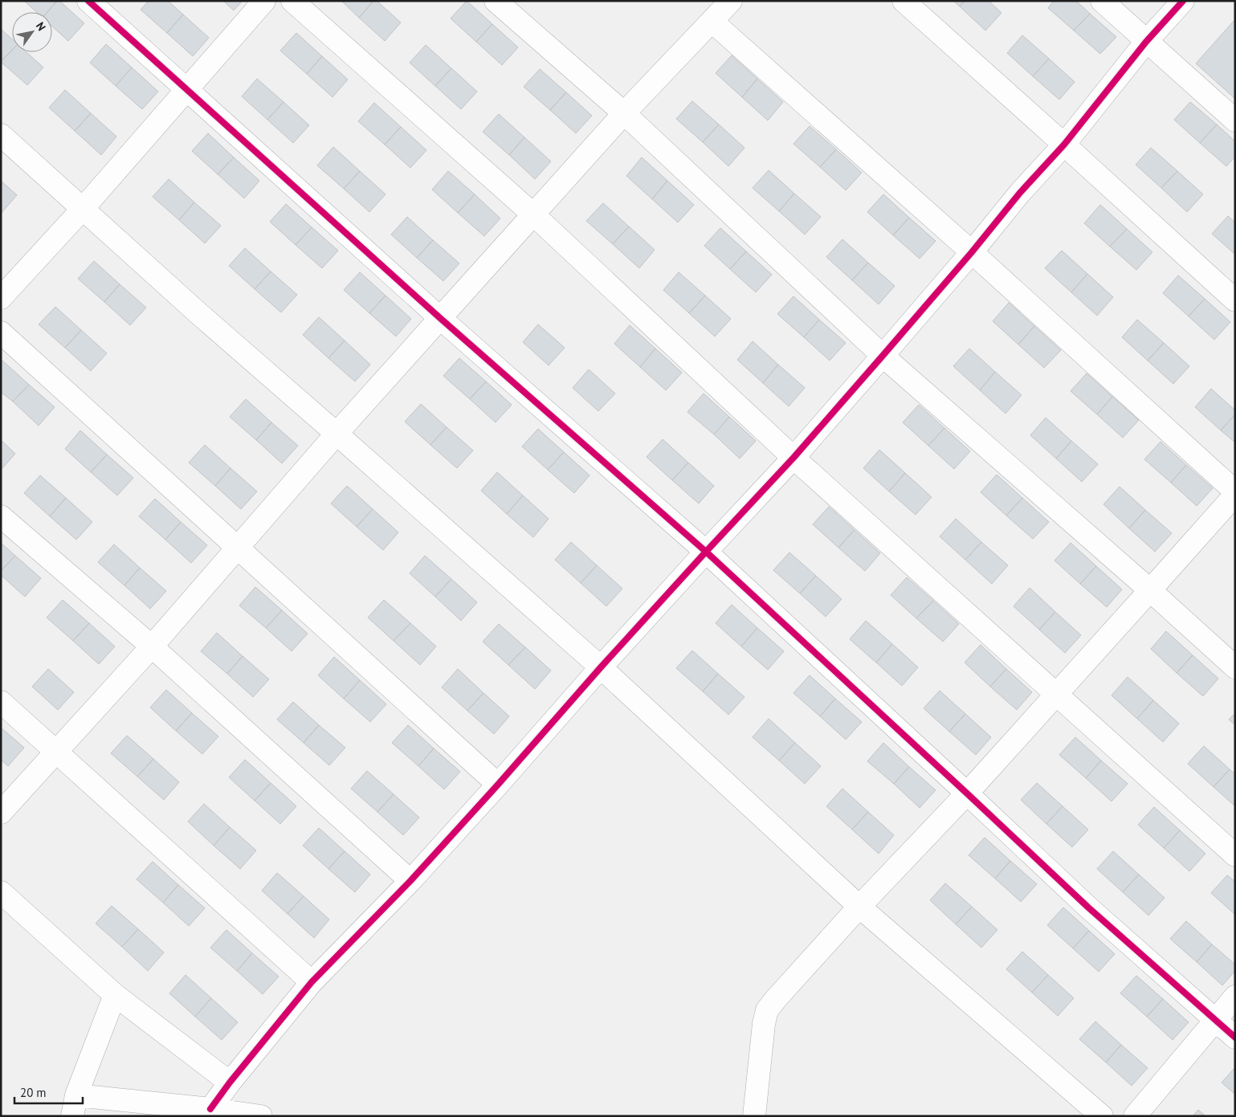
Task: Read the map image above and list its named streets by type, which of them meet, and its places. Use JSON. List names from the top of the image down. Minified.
{"scale_bar":"20 m","north":"top right"}
